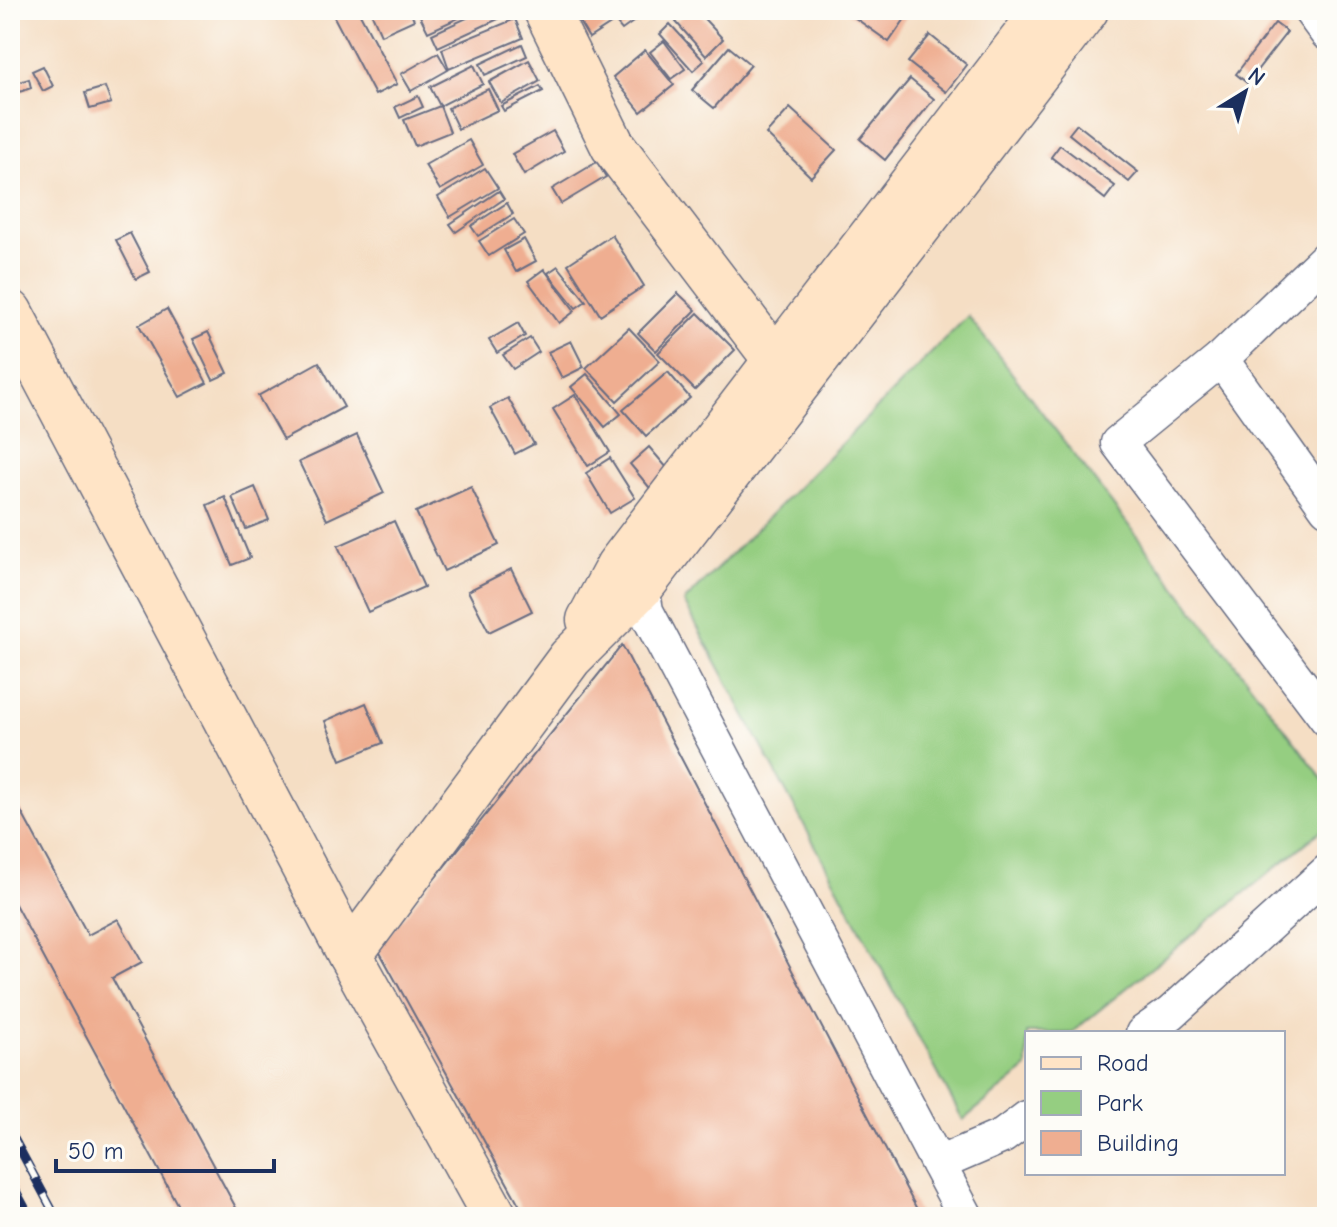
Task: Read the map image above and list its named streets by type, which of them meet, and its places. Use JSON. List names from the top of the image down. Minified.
{"legend":["Road","Park","Building"],"scale_bar":"50 m","north":"top right"}
